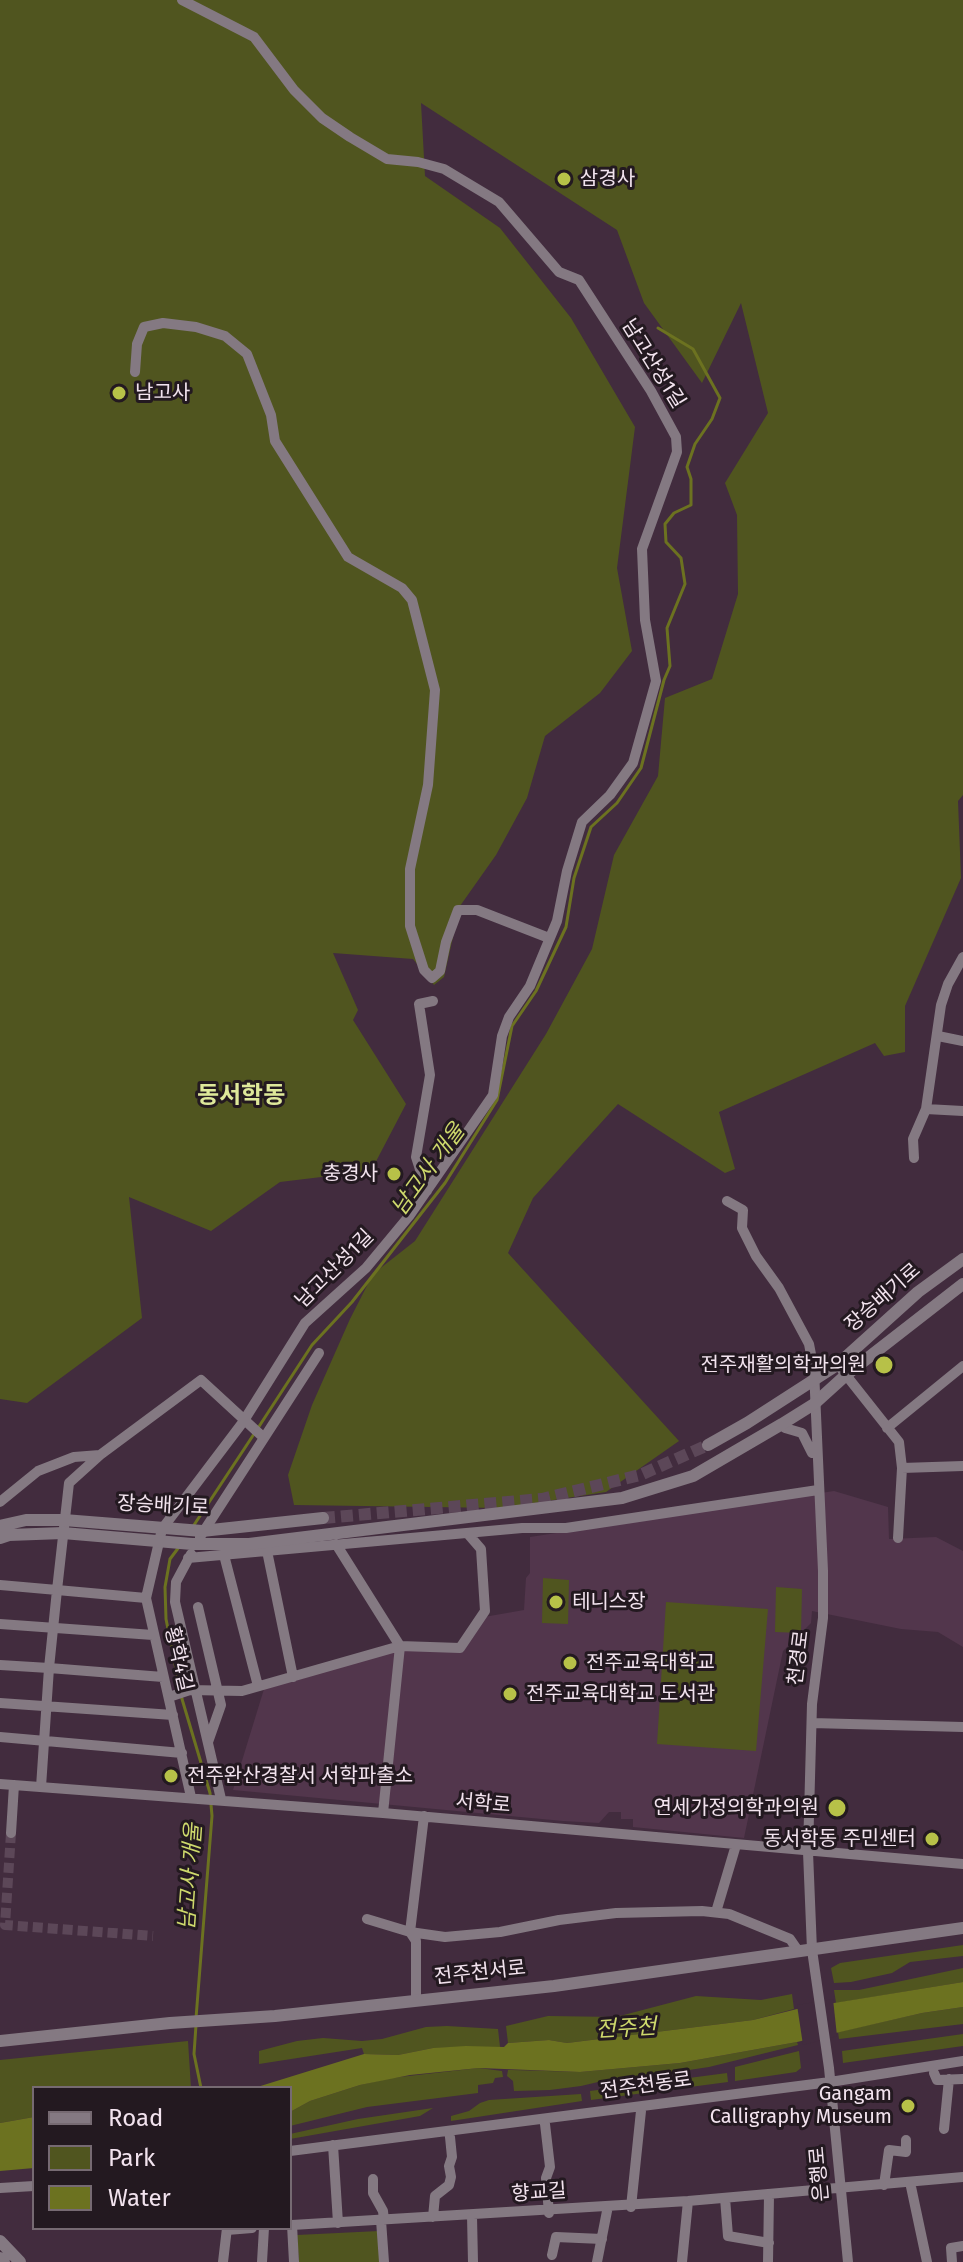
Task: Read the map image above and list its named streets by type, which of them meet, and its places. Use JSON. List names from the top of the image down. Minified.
{"streets":{"street":["남고산성1길","장승배기로","천경로","황학4길","서학로","전주천서로","전주천동로","은행로","향교길"]},"crossings":[["남고산성1길","장승배기로"],["남고산성1길","황학4길"],["장승배기로","천경로"],["장승배기로","황학4길"],["천경로","서학로"],["천경로","전주천서로"],["천경로","은행로"],["황학4길","서학로"],["전주천동로","은행로"],["은행로","향교길"]],"districts":["동서학동"],"water":["남고사 개울","전주천"],"places":["삼경사","남고사","충경사","전주재활의학과의원","테니스장","전주교육대학교","전주교육대학교 도서관","전주완산경찰서 서학파출소","연세가정의학과의원","동서학동 주민센터","Gangam Calligraphy Museum"],"legend":["Road","Park","Water"]}
